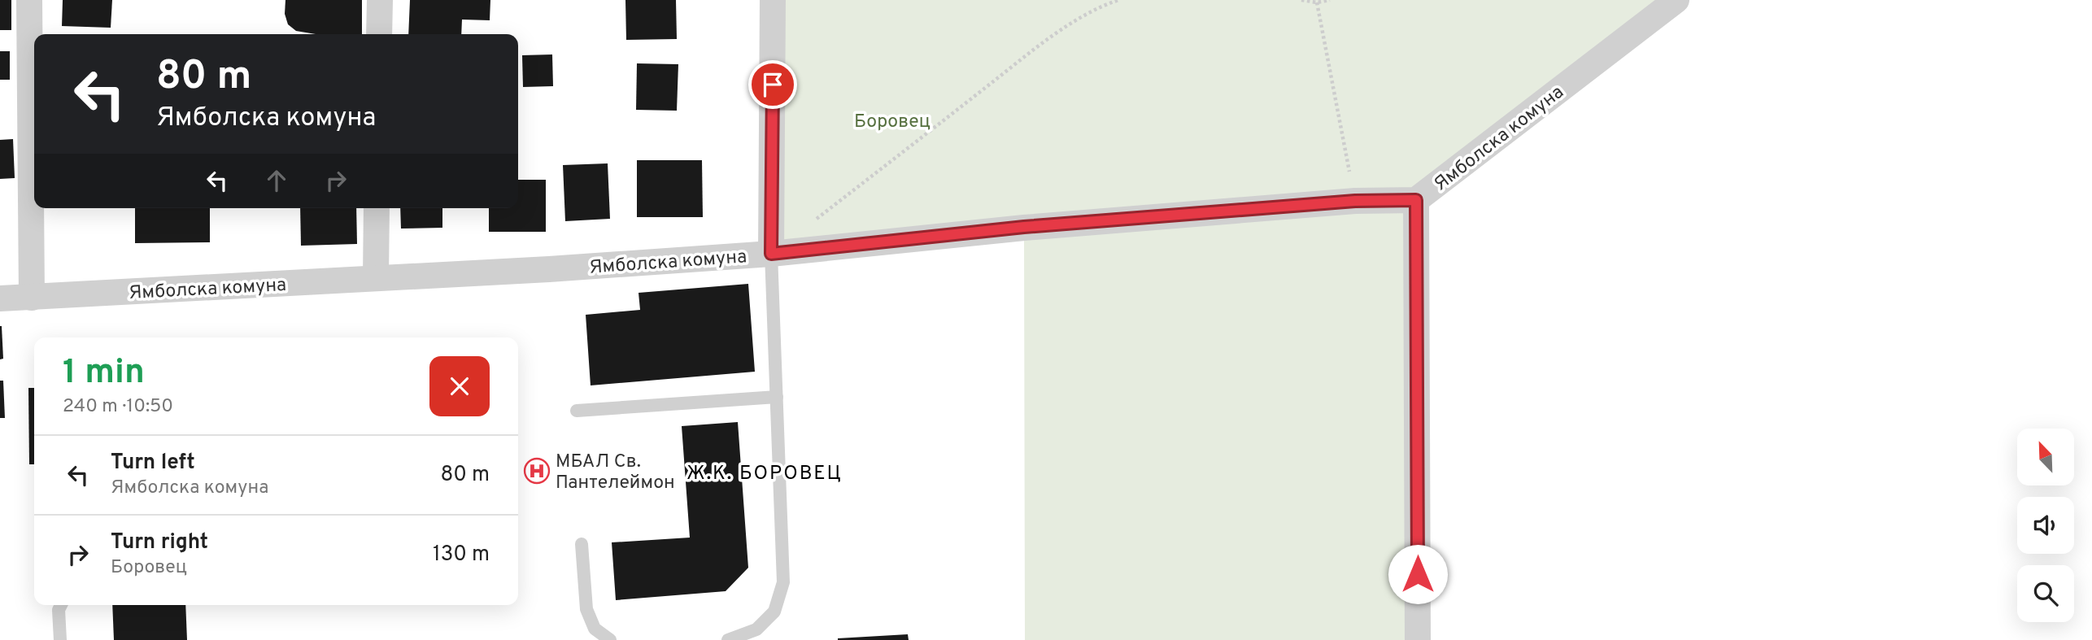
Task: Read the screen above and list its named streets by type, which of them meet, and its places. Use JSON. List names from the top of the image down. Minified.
{"streets":{"street":["Ямболска комуна"]},"districts":["Ж.К. БОРОВЕЦ"],"parks":["Боровец"],"places":{"hospital":["МБАЛ Св. Пантелеймон"]},"north":"top left","page":{"turn":["80 m","Ямболска комуна"],"heading":["1 min","240 m · 10:50"],"list":[{"name":"Turn left","note":"Ямболска комуна","value":"80 m"},{"name":"Turn right","note":"Боровец","value":"130 m"}]}}
